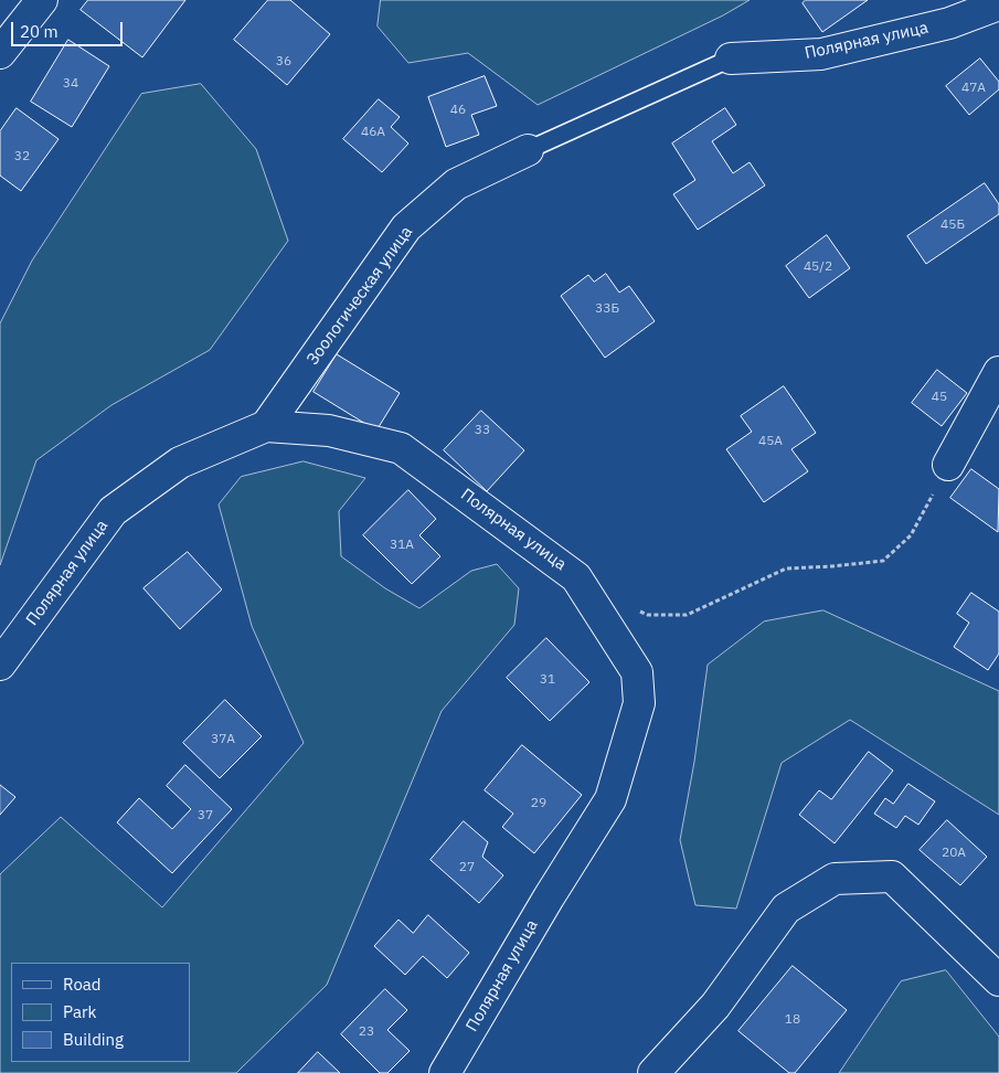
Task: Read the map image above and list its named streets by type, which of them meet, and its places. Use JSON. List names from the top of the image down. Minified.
{"streets":{"street":["Полярная улица","Зоологическая улица"]},"crossings":[["Полярная улица","Зоологическая улица"]],"house_numbers":["36","34","47А","46","46А","32","45Б","45/2","33Б","45","33","45А","31А","31","37А","29","37","20А","27","18","23"],"legend":["Road","Park","Building"],"scale_bar":"20 m"}
